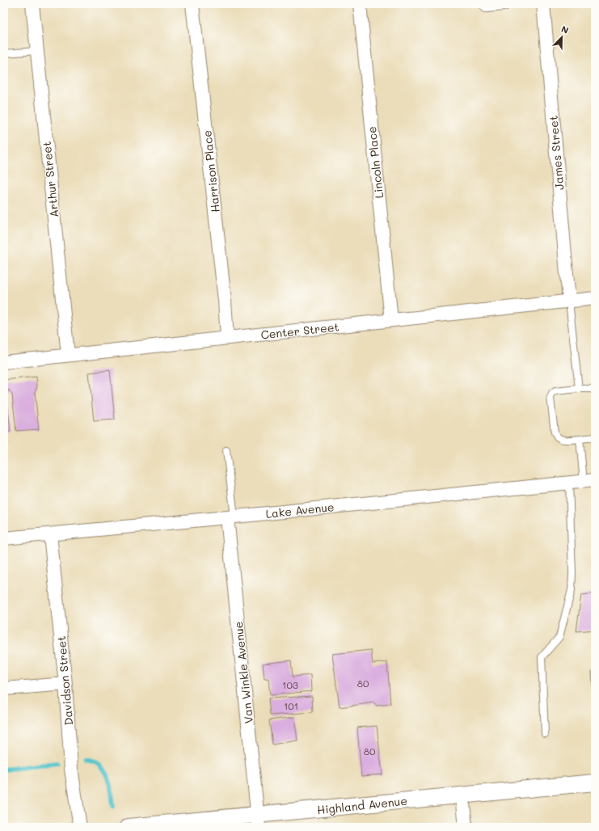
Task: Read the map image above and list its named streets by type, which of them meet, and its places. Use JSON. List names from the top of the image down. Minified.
{"streets":{"street":["James Street","Lincoln Place","Harrison Place","Arthur Street","Center Street","Lake Avenue","Van Winkle Avenue","Davidson Street","Highland Avenue"]},"crossings":[["James Street","Center Street"],["Lincoln Place","Center Street"],["Harrison Place","Center Street"],["Arthur Street","Center Street"],["Lake Avenue","Van Winkle Avenue"],["Lake Avenue","Davidson Street"],["Van Winkle Avenue","Highland Avenue"]],"house_numbers":["80","103","101","80"],"north":"top right"}
